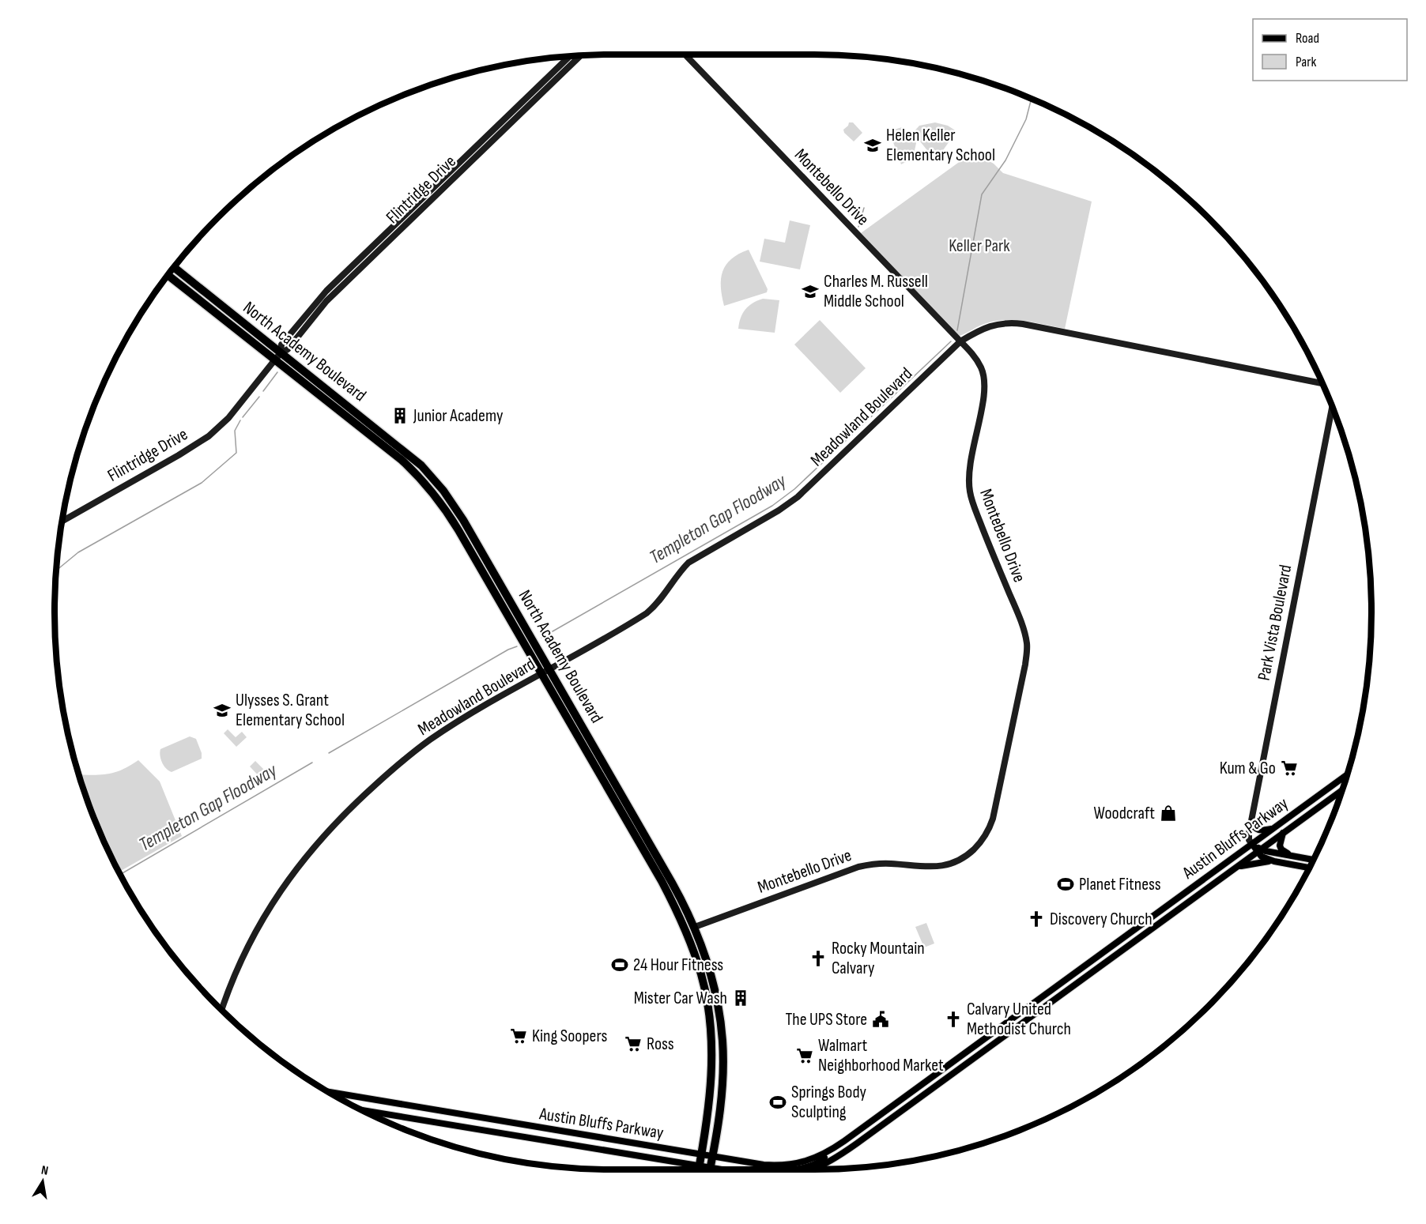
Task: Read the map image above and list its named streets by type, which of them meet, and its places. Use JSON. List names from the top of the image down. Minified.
{"streets":{"highway":["North Academy Boulevard"],"main road":["Austin Bluffs Parkway"],"street":["Montebello Drive","Flintridge Drive","Meadowland Boulevard","Park Vista Boulevard"]},"crossings":[["Montebello Drive","North Academy Boulevard"],["Montebello Drive","Meadowland Boulevard"],["Flintridge Drive","North Academy Boulevard"],["North Academy Boulevard","Meadowland Boulevard"],["North Academy Boulevard","Austin Bluffs Parkway"],["Park Vista Boulevard","Austin Bluffs Parkway"]],"water":["Templeton Gap Floodway"],"parks":["Keller Park"],"places":{"school or university":["Helen Keller Elementary School","Charles M. Russell Middle School","Ulysses S. Grant Elementary School"],"building":["Junior Academy","Mister Car Wash"],"supermarket":["Kum & Go","King Soopers","Ross","Walmart Neighborhood Market"],"shop":["Woodcraft"],"sports":["Planet Fitness","24 Hour Fitness","Springs Body Sculpting"],"church":["Discovery Church","Rocky Mountain Calvary","Calvary United Methodist Church"],"public building":["The UPS Store"]},"legend":["Road","Park"],"north":"top"}
